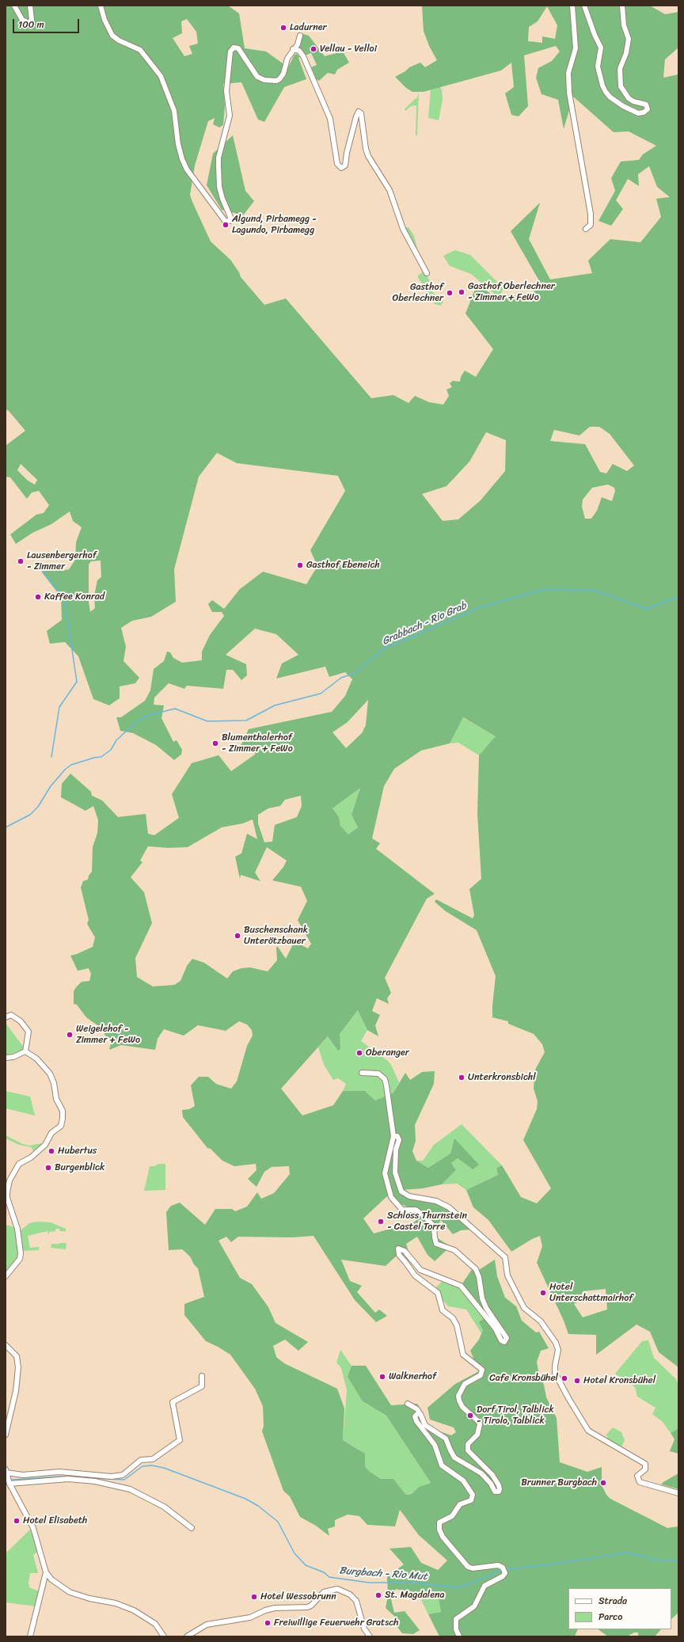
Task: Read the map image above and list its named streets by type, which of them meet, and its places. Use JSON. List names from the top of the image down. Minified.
{"water":["Grabbach - Rio Grab","Burgbach - Rio Mut"],"places":["Ladurner","Vellau - Velloi","Algund, Pirbamegg - Lagundo, Pirbamegg","Gasthof Oberlechner - Zimmer + FeWo","Gasthof Oberlechner","Lausenbergerhof - Zimmer","Gasthof Ebeneich","Kaffee Konrad","Blumenthalerhof - Zimmer + FeWo","Buschenschank Unterötzbauer","Weigelehof - Zimmer + FeWo","Oberanger","Unterkronsbichl","Hubertus","Burgenblick","Schloss Thurnstein - Castel Torre","Hotel Unterschattmairhof","Walknerhof","Cafe Kronsbühel","Hotel Kronsbühel","Dorf Tirol, Talblick - Tirolo, Talblick","Brunner Burgbach","Hotel Elisabeth","St. Magdalena","Hotel Wessobrunn","Freiwillige Feuerwehr Gratsch"],"legend":["Strada","Parco"],"scale_bar":"100 m"}
